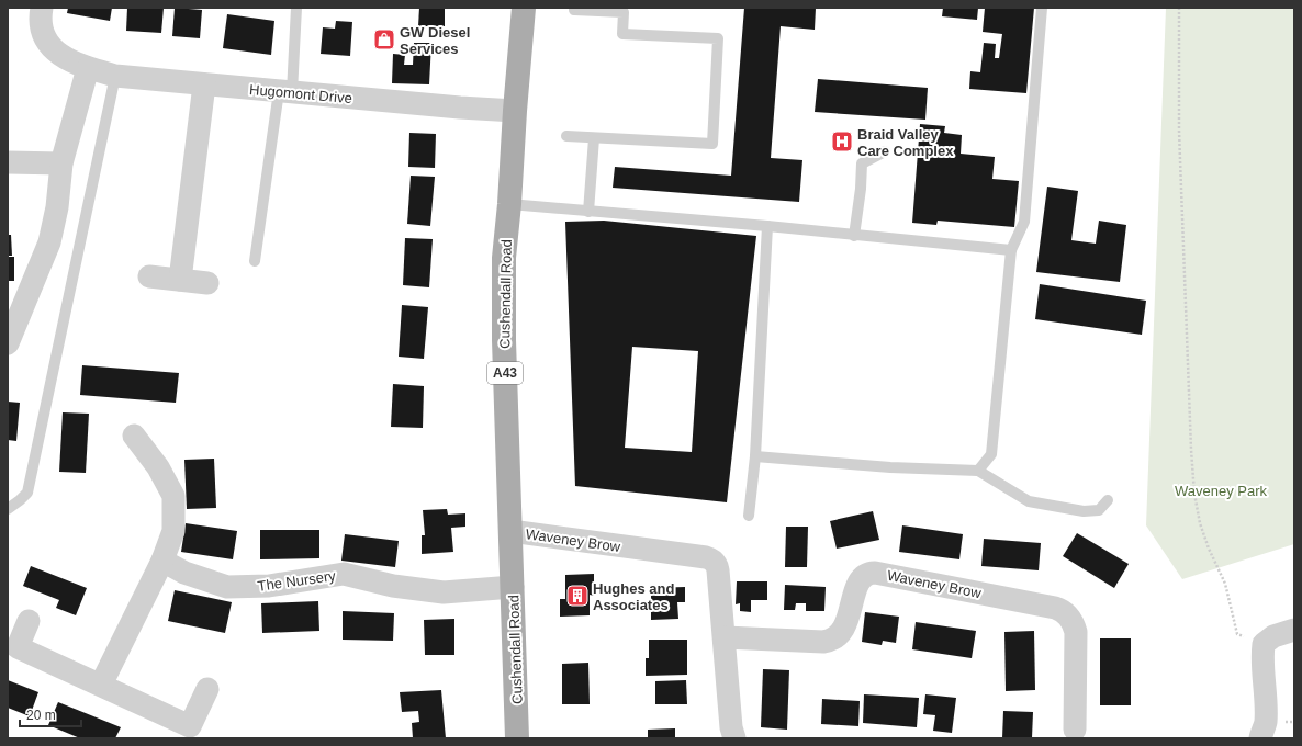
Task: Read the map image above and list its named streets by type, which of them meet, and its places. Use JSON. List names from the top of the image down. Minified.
{"streets":{"main road":["Cushendall Road","A43"],"street":["Hugomont Drive","Waveney Brow","The Nursery"]},"crossings":[["Hugomont Drive","Cushendall Road"],["Cushendall Road","Waveney Brow"],["Cushendall Road","The Nursery"]],"parks":["Waveney Park"],"places":{"shop":["GW Diesel Services"],"hospital":["Braid Valley Care Complex"],"building":["Hughes and Associates"]},"scale_bar":"20 m"}
